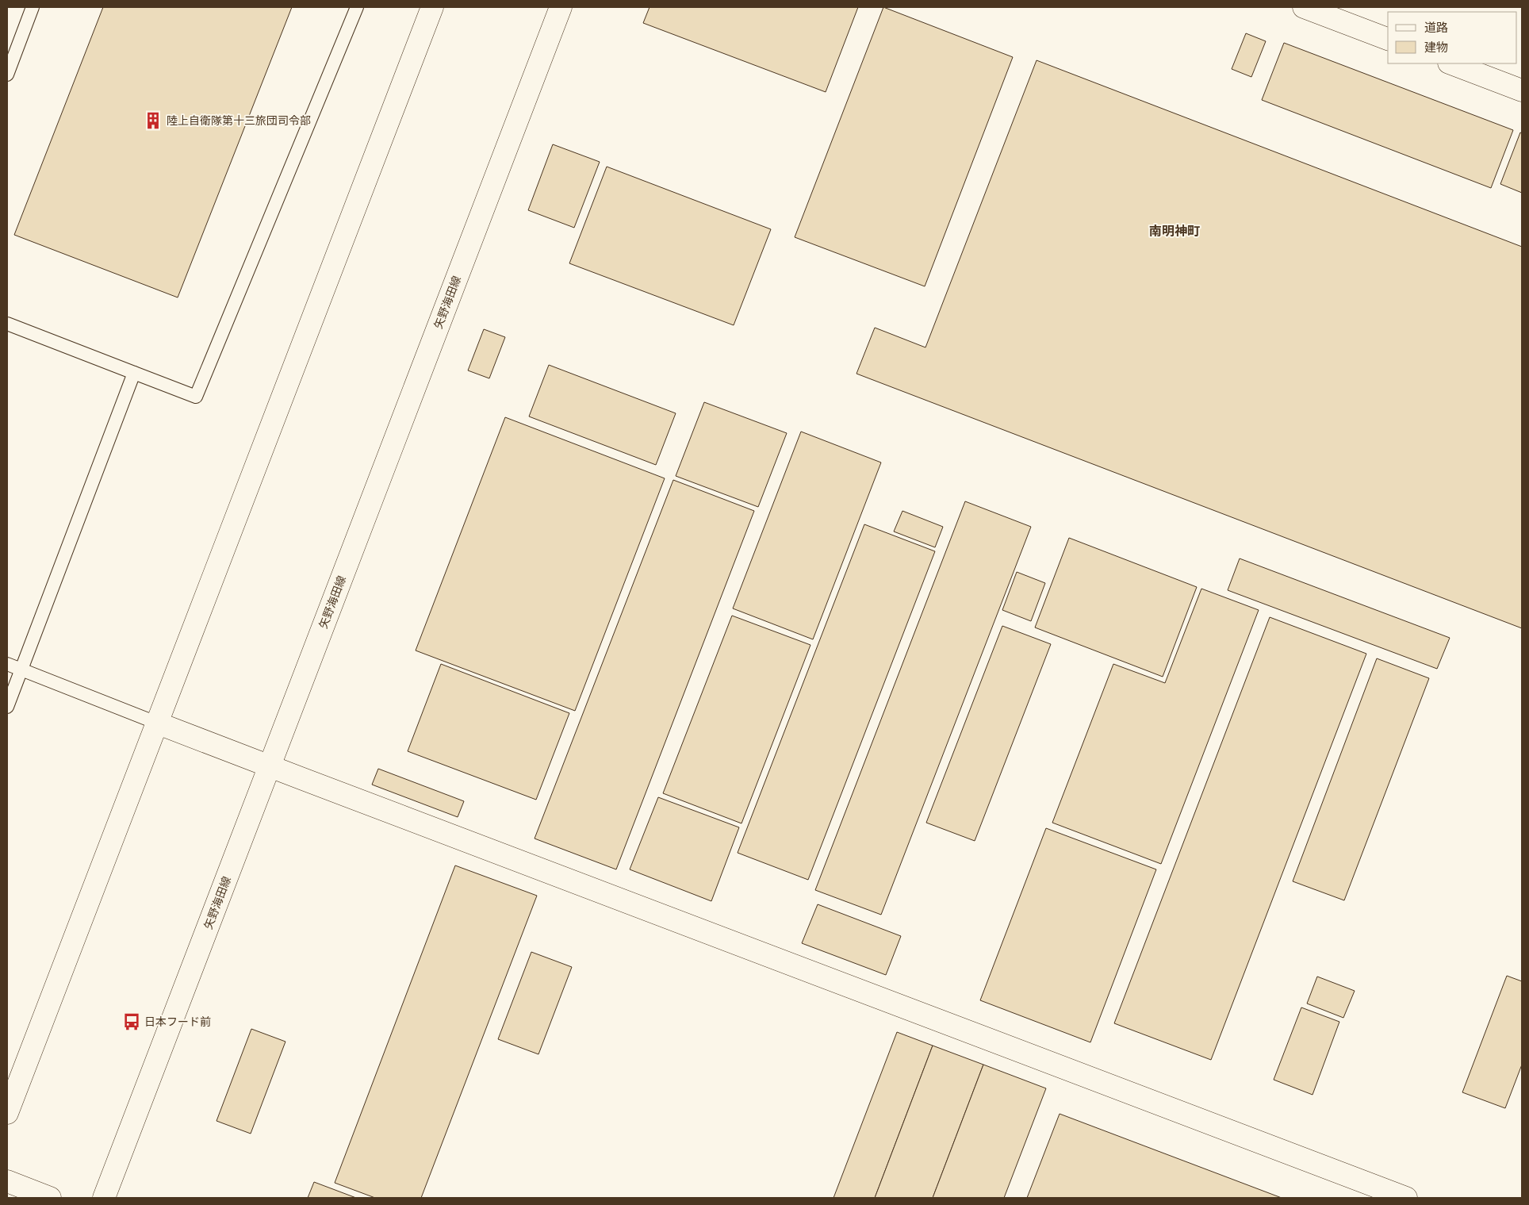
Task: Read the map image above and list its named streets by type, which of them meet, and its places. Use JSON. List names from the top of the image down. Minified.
{"streets":{"main road":["矢野海田線"]},"districts":["南明神町"],"places":{"building":["陸上自衛隊第十三旅団司令部"],"bus stop":["日本フード前"]},"legend":["道路","建物"]}
